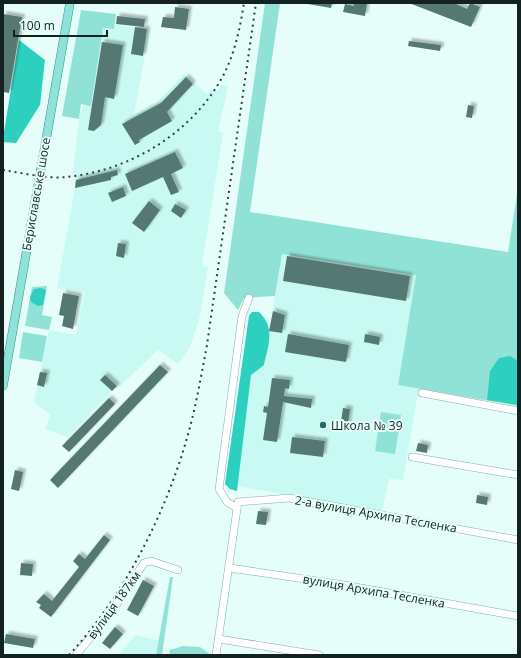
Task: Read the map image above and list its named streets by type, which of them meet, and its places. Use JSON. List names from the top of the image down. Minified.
{"streets":{"main road":["Бериславське шосе"],"street":["2-а вулиця Архипа Тесленка","вулиця Архипа Тесленка","вулиця 187км"]},"places":["Школа № 39"],"scale_bar":"100 m"}
